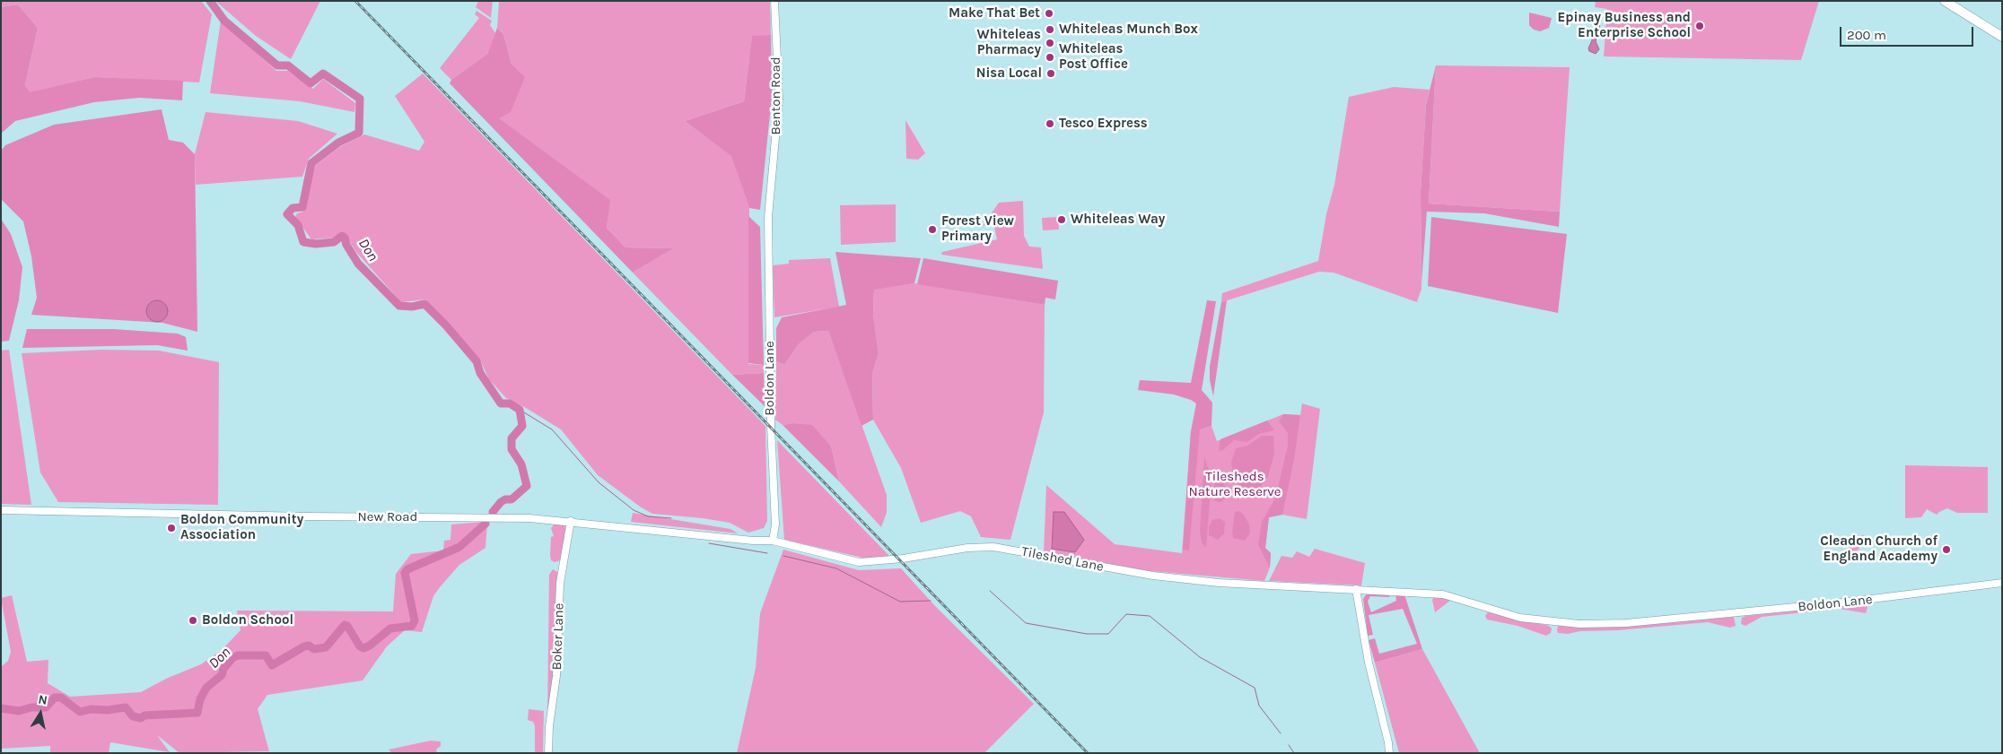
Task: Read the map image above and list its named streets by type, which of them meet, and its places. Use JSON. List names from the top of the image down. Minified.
{"streets":{"street":["Benton Road","Boldon Lane","New Road","Tileshed Lane","Boker Lane"]},"crossings":[["Benton Road","Boldon Lane"],["Boldon Lane","New Road"],["Boldon Lane","Tileshed Lane"],["New Road","Tileshed Lane"],["New Road","Boker Lane"]],"water":["Don"],"parks":["Tilesheds Nature Reserve"],"places":["Make That Bet","Epinay Business and Enterprise School","Whiteleas Munch Box","Whiteleas Pharmacy","Whiteleas Post Office","Nisa Local","Tesco Express","Whiteleas Way","Forest View Primary","Boldon Community Association","Cleadon Church of England Academy","Boldon School"],"scale_bar":"200 m","north":"top"}
